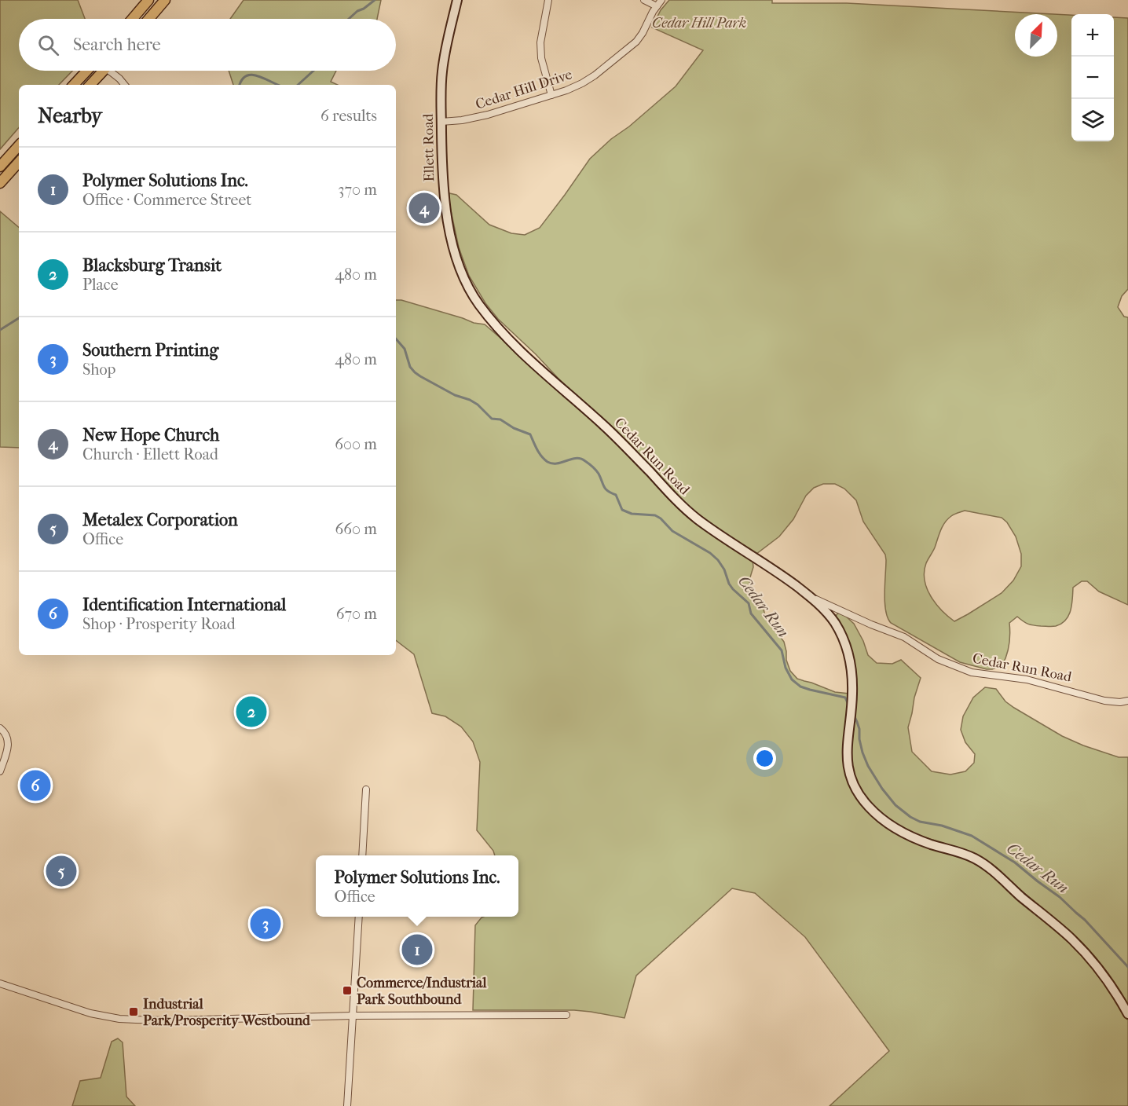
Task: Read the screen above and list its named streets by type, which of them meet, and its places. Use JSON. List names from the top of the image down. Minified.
{"streets":{"street":["Cedar Hill Drive","Ellett Road","Cedar Run Road"]},"crossings":[["Cedar Hill Drive","Ellett Road"],["Ellett Road","Cedar Run Road"]],"water":["Cedar Run"],"parks":["Cedar Hill Park"],"places":{"transit":["Commerce/Industrial Park Southbound","Industrial Park/Prosperity Westbound"]},"north":"top right","page":{"map_buttons":["+","−"],"search":"Search here","heading":["Nearby","6 results"],"list":[{"mark":"1","name":"Polymer Solutions Inc.","note":"Office · Commerce Street","value":"370 m"},{"mark":"2","name":"Blacksburg Transit","note":"Place","value":"480 m"},{"mark":"3","name":"Southern Printing","note":"Shop","value":"480 m"},{"mark":"4","name":"New Hope Church","note":"Church · Ellett Road","value":"600 m"},{"mark":"5","name":"Metalex Corporation","note":"Office","value":"660 m"},{"mark":"6","name":"Identification International","note":"Shop · Prosperity Road","value":"670 m"}],"pins":["4","2","6","5","3","1"],"popup":["Polymer Solutions Inc.","Office"]}}
